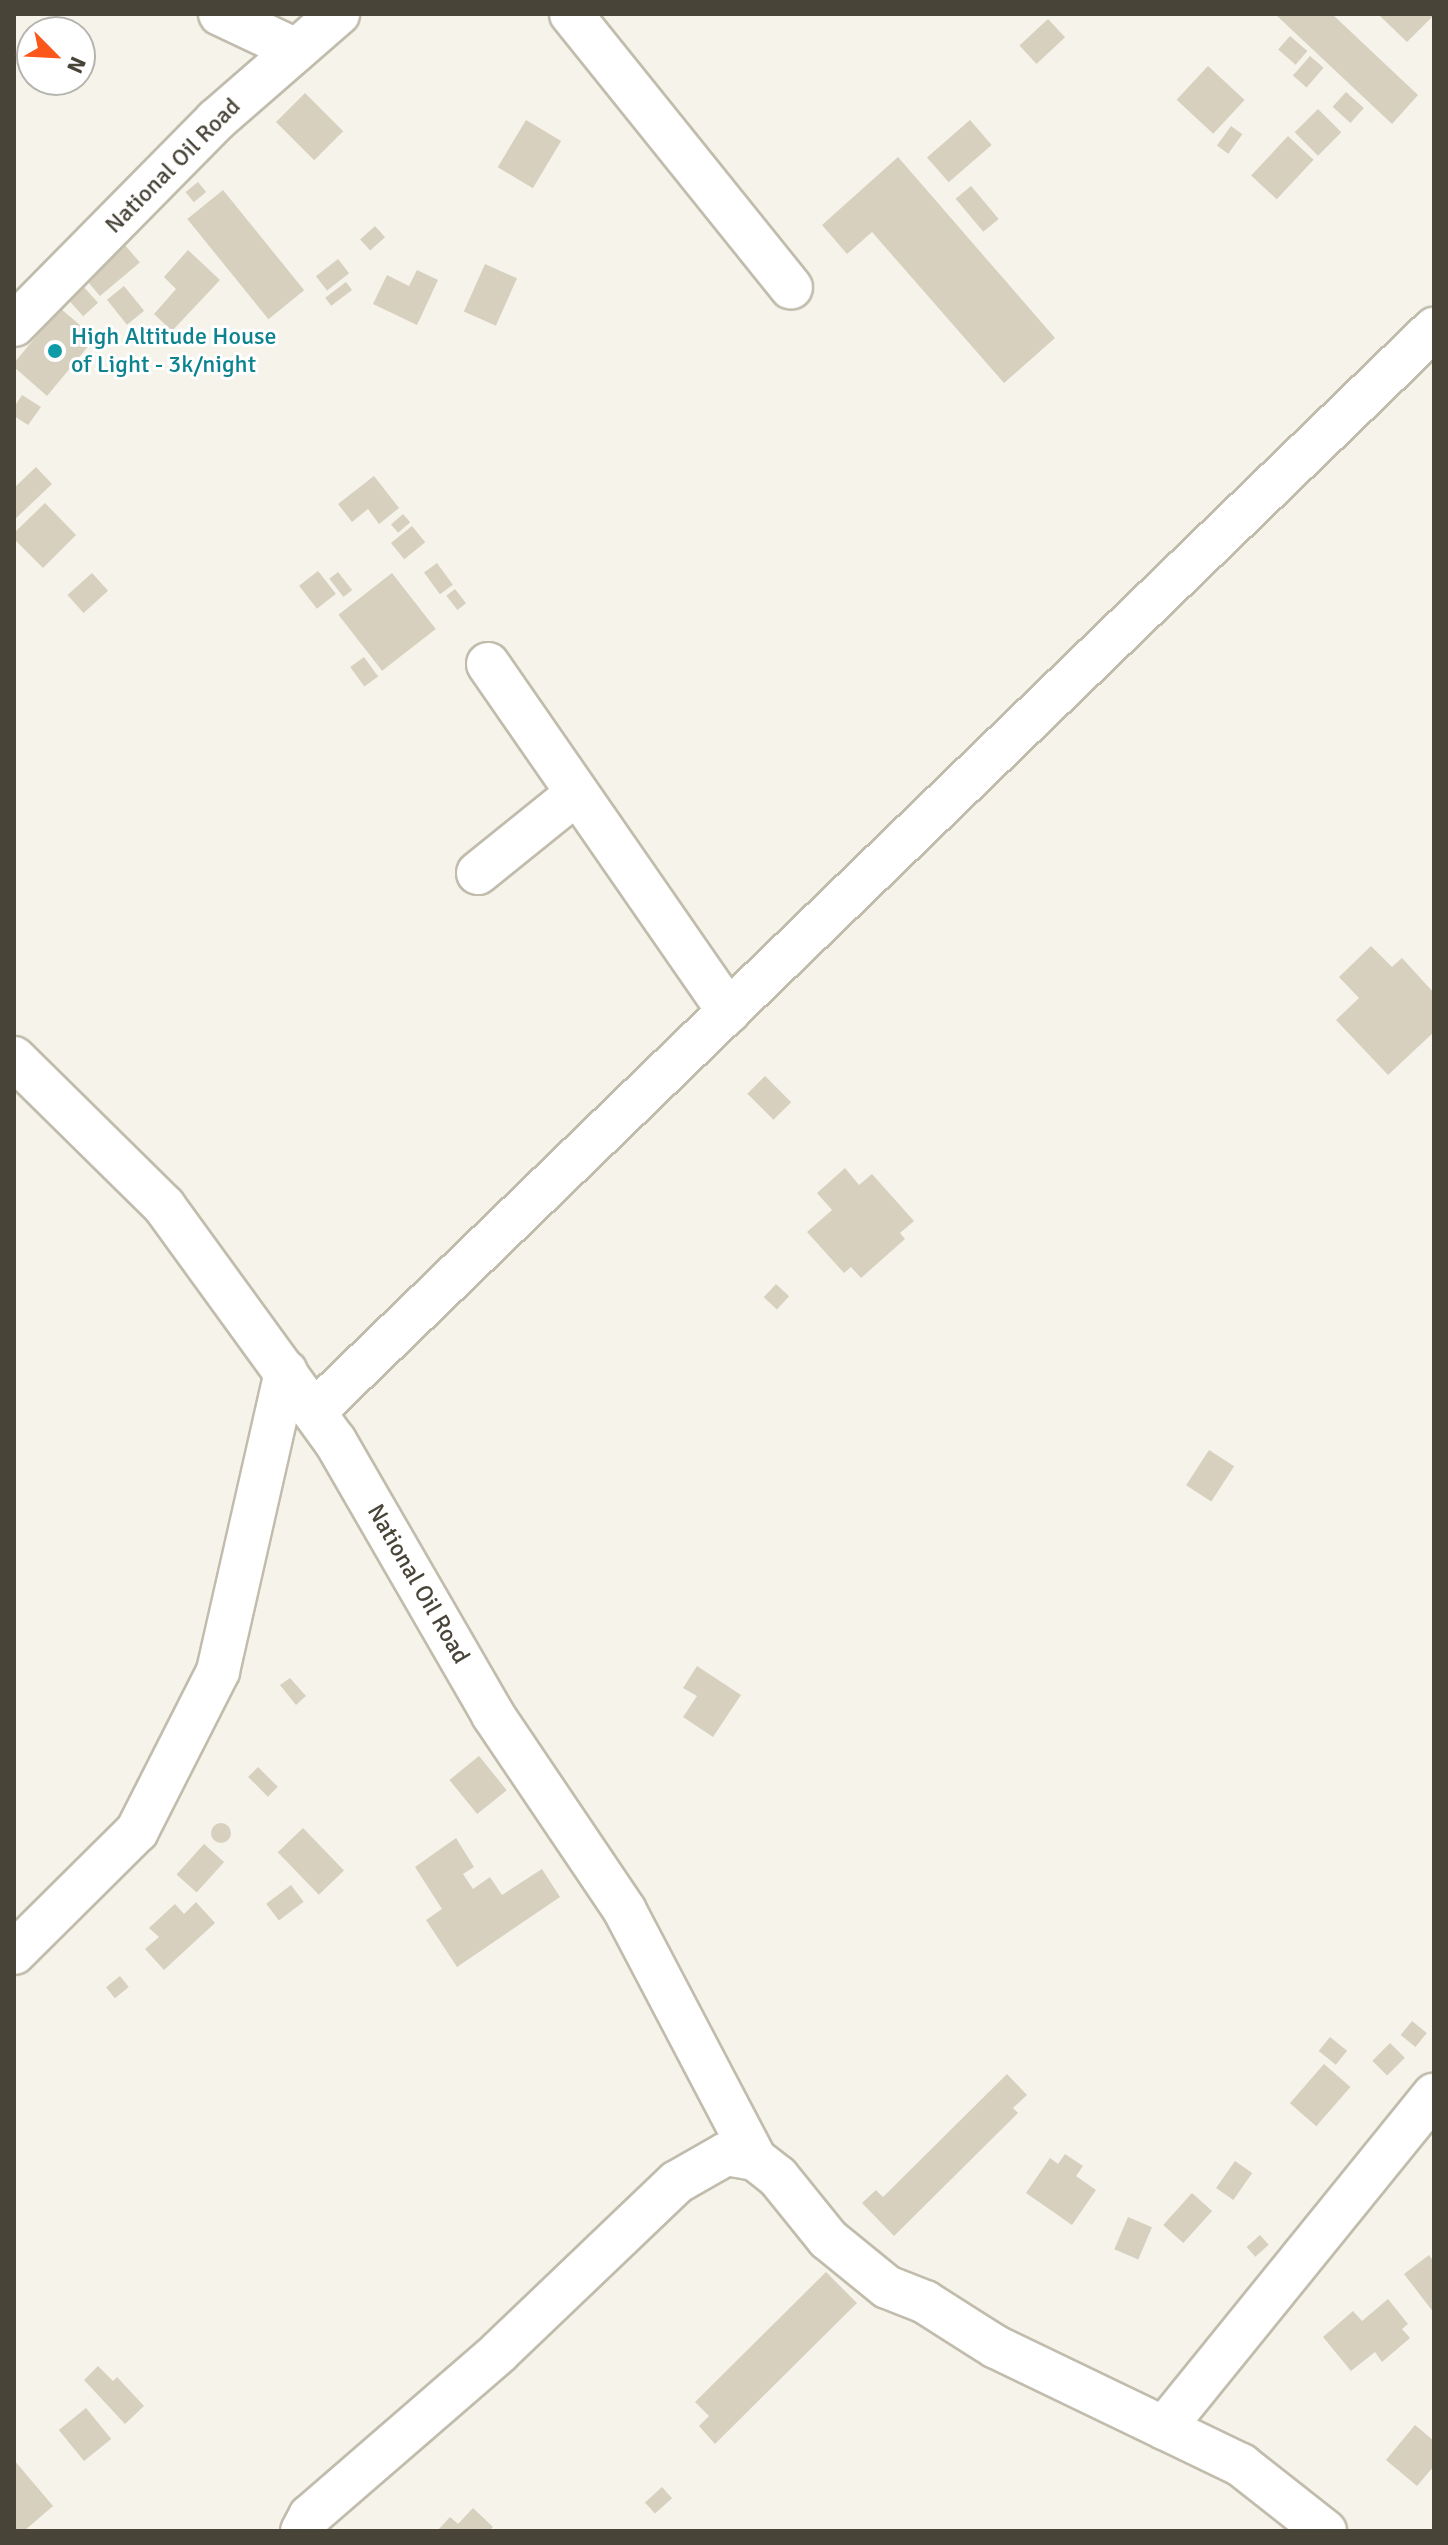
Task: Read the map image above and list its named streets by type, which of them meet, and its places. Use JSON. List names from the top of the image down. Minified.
{"streets":{"street":["National Oil Road"]},"places":["High Altitude House of Light - 3k/night"],"north":"bottom right"}
